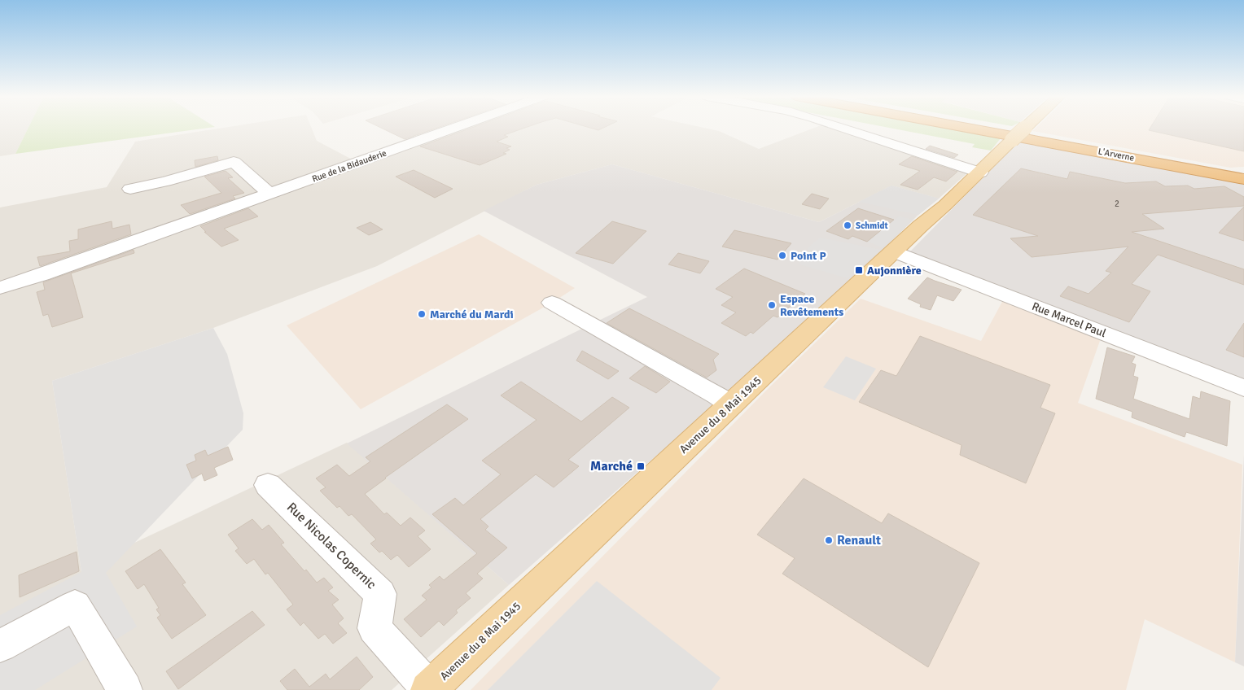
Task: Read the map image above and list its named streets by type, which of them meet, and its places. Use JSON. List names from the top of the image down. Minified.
{"streets":{"highway":["L'Arverne"],"main road":["Avenue du 8 Mai 1945"],"street":["Rue de la Bidauderie","Rue Marcel Paul","Rue Nicolas Copernic"]},"crossings":[["Rue Marcel Paul","Avenue du 8 Mai 1945"],["Avenue du 8 Mai 1945","Rue Nicolas Copernic"]],"places":{"other":["Schmidt","Point P","Espace Revêtements","Marché du Mardi","Renault"],"transit":["Aujonnière","Marché"]},"house_numbers":["2"]}
